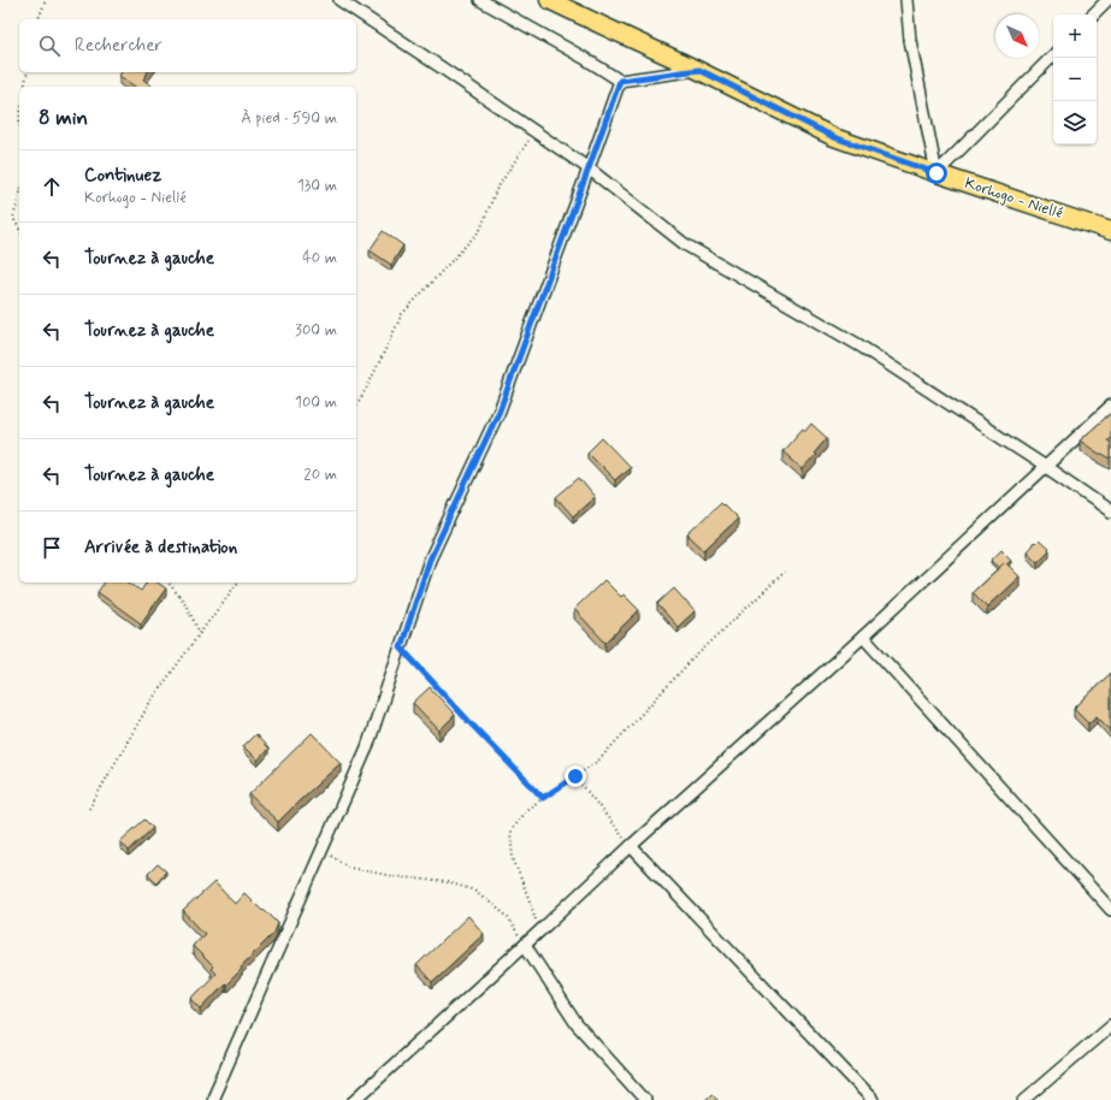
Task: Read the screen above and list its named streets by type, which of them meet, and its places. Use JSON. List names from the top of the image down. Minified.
{"streets":{"main road":["Korhogo - Niellé"]},"north":"bottom right","page":{"map_buttons":["+","−"],"search":"Rechercher","heading":["8 min","À pied · 590 m"],"list":[["Continuez","Korhogo - Niellé","130 m"],["Tournez à gauche","40 m"],["Tournez à gauche","300 m"],["Tournez à gauche","100 m"],["Tournez à gauche","20 m"],"Arrivée à destination"]}}
